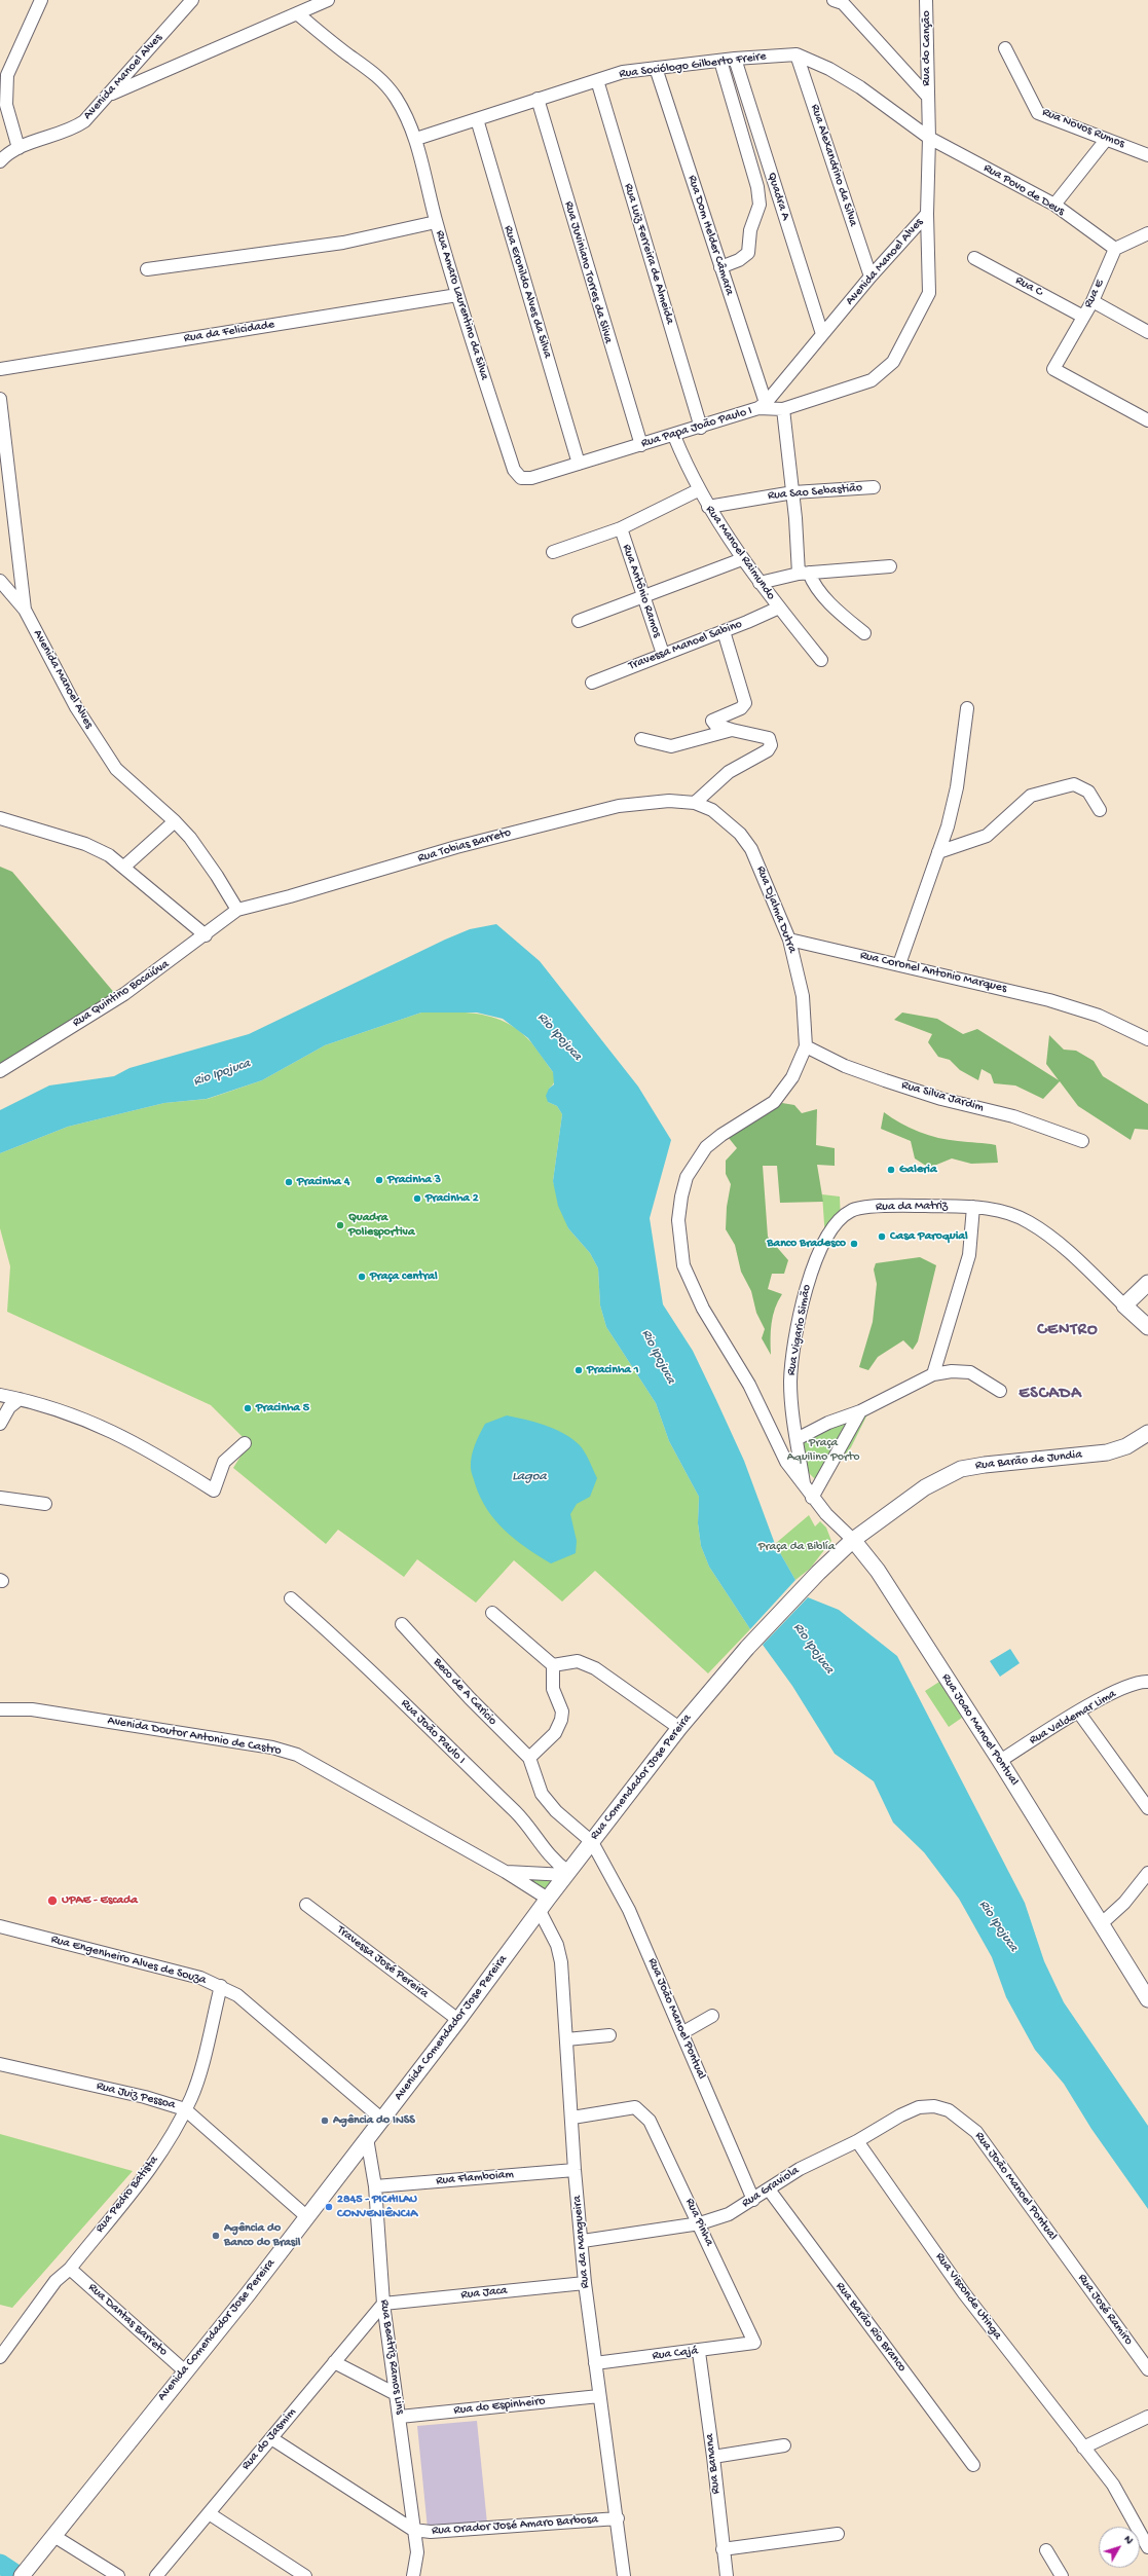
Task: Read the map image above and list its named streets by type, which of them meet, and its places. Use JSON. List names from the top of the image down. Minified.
{"streets":{"street":["Rua do Canção","Rua Sociólogo Gilberto Freire","Avenida Manoel Alves","Rua Novos Rumos","Rua Alexandrino da Silva","Rua Povo de Deus","Quadra A","Rua Dom Helder Câmara","Rua Luiz Ferreira de Almeida","Rua Juviniano Torres da Sliva","Rua C","Rua Eronildo Alves da Silva","Rua E","Rua Amaro Laurentino da Silva","Rua da Felicidade","Rua Papa João Paulo I","Rua Sao Sebastião","Rua Manoel Raimundo","Rua Antônio Ramos","Travessa Manoel Sabino","Rua Tobias Barreto","Rua Djalma Dutra","Rua Coronel Antonio Marques","Rua Quintino Bocaiúva","Rua Silva Jardim","Rua da Matriz","Rua Vigario Simão","Rua Barão de Jundia","Beco de A Caricio","Rua Valdemar Lima","Rua Joao Manoel Pontual","Rua João Paulo I","Avenida Doutor Antonio de Castro","Rua Comendador Jose Pereira","Rua Engenheiro Alves de Souza","Travessa José Pereira","Rua João Manoel Pontual","Avenida Comendador Jose Pereira","Rua Juiz Pessoa","Rua Flamboiam","Rua Graviola","Rua Pedro Batista","Rua Pinha","Rua da Mangueira","Rua Jaca","Rua Visconde Utinga","Rua José Ramiro","Rua Dantas Barreto","Rua Barão Rio Branco","Rua Cajá","Rua Beatriz Ramos Lins","Rua do Espinheiro","Rua do Jasmim","Rua Banana","Rua Orador José Amaro Barbosa"]},"crossings":[["Rua do Canção","Avenida Manoel Alves"],["Rua Sociólogo Gilberto Freire","Avenida Manoel Alves"],["Rua Sociólogo Gilberto Freire","Rua Alexandrino da Silva"],["Rua Sociólogo Gilberto Freire","Rua Povo de Deus"],["Rua Sociólogo Gilberto Freire","Quadra A"],["Rua Sociólogo Gilberto Freire","Rua Dom Helder Câmara"],["Rua Sociólogo Gilberto Freire","Rua Luiz Ferreira de Almeida"],["Rua Sociólogo Gilberto Freire","Rua Juviniano Torres da Sliva"],["Rua Sociólogo Gilberto Freire","Rua Eronildo Alves da Silva"],["Rua Sociólogo Gilberto Freire","Rua Amaro Laurentino da Silva"],["Avenida Manoel Alves","Rua Alexandrino da Silva"],["Avenida Manoel Alves","Rua Povo de Deus"],["Avenida Manoel Alves","Quadra A"],["Avenida Manoel Alves","Rua Dom Helder Câmara"],["Avenida Manoel Alves","Rua Papa João Paulo I"],["Avenida Manoel Alves","Rua Tobias Barreto"],["Avenida Manoel Alves","Rua Quintino Bocaiúva"],["Rua Povo de Deus","Rua E"],["Rua Dom Helder Câmara","Rua Papa João Paulo I"],["Rua Luiz Ferreira de Almeida","Rua Papa João Paulo I"],["Rua Juviniano Torres da Sliva","Rua Papa João Paulo I"],["Rua C","Rua E"],["Rua Eronildo Alves da Silva","Rua Papa João Paulo I"],["Rua Amaro Laurentino da Silva","Rua da Felicidade"],["Rua Amaro Laurentino da Silva","Rua Papa João Paulo I"],["Rua Papa João Paulo I","Rua Manoel Raimundo"],["Rua Sao Sebastião","Rua Manoel Raimundo"],["Rua Manoel Raimundo","Travessa Manoel Sabino"],["Rua Antônio Ramos","Travessa Manoel Sabino"],["Rua Tobias Barreto","Rua Djalma Dutra"],["Rua Tobias Barreto","Rua Quintino Bocaiúva"],["Rua Djalma Dutra","Rua Coronel Antonio Marques"],["Rua Djalma Dutra","Rua Silva Jardim"],["Rua da Matriz","Rua Vigario Simão"],["Rua Barão de Jundia","Rua Joao Manoel Pontual"],["Rua Barão de Jundia","Rua Comendador Jose Pereira"],["Rua Valdemar Lima","Rua Joao Manoel Pontual"],["Rua João Paulo I","Avenida Doutor Antonio de Castro"],["Rua João Paulo I","Rua Comendador Jose Pereira"],["Avenida Doutor Antonio de Castro","Rua Comendador Jose Pereira"],["Avenida Doutor Antonio de Castro","Avenida Comendador Jose Pereira"],["Avenida Doutor Antonio de Castro","Rua da Mangueira"],["Rua Comendador Jose Pereira","Rua João Manoel Pontual"],["Rua Comendador Jose Pereira","Avenida Comendador Jose Pereira"],["Rua Comendador Jose Pereira","Rua da Mangueira"],["Rua Engenheiro Alves de Souza","Avenida Comendador Jose Pereira"],["Rua Engenheiro Alves de Souza","Rua Pedro Batista"],["Travessa José Pereira","Avenida Comendador Jose Pereira"],["Rua João Manoel Pontual","Rua Graviola"],["Rua João Manoel Pontual","Rua José Ramiro"],["Avenida Comendador Jose Pereira","Rua Juiz Pessoa"],["Avenida Comendador Jose Pereira","Rua da Mangueira"],["Avenida Comendador Jose Pereira","Rua Dantas Barreto"],["Avenida Comendador Jose Pereira","Rua Beatriz Ramos Lins"],["Rua Juiz Pessoa","Rua Pedro Batista"],["Rua Flamboiam","Rua da Mangueira"],["Rua Flamboiam","Rua Beatriz Ramos Lins"],["Rua Graviola","Rua Pinha"],["Rua Graviola","Rua da Mangueira"],["Rua Graviola","Rua Visconde Utinga"],["Rua Graviola","Rua Barão Rio Branco"],["Rua Pedro Batista","Rua Dantas Barreto"],["Rua Pinha","Rua da Mangueira"],["Rua Pinha","Rua Cajá"],["Rua da Mangueira","Rua Jaca"],["Rua da Mangueira","Rua Cajá"],["Rua da Mangueira","Rua do Espinheiro"],["Rua da Mangueira","Rua Orador José Amaro Barbosa"],["Rua Jaca","Rua Beatriz Ramos Lins"],["Rua Jaca","Rua do Jasmim"],["Rua Cajá","Rua Banana"],["Rua Beatriz Ramos Lins","Rua do Espinheiro"],["Rua Beatriz Ramos Lins","Rua do Jasmim"],["Rua Beatriz Ramos Lins","Rua Orador José Amaro Barbosa"]],"districts":["CENTRO","ESCADA"],"water":["Rio Ipojuca","Lagoa"],"parks":["Praça Aquilino Porto","Praça da Biblía"],"places":["Galeria","Pracinha 3","Pracinha 4","Pracinha 2","Quadra Poliesportiva","Casa Paroquial","Banco Bradesco","Praça central","Pracinha 1","Pracinha 5","UPAE - Escada","Agência do INSS","2845 - PICHILAU CONVENIÊNCIA","Agência do Banco do Brasil"],"north":"top right"}
